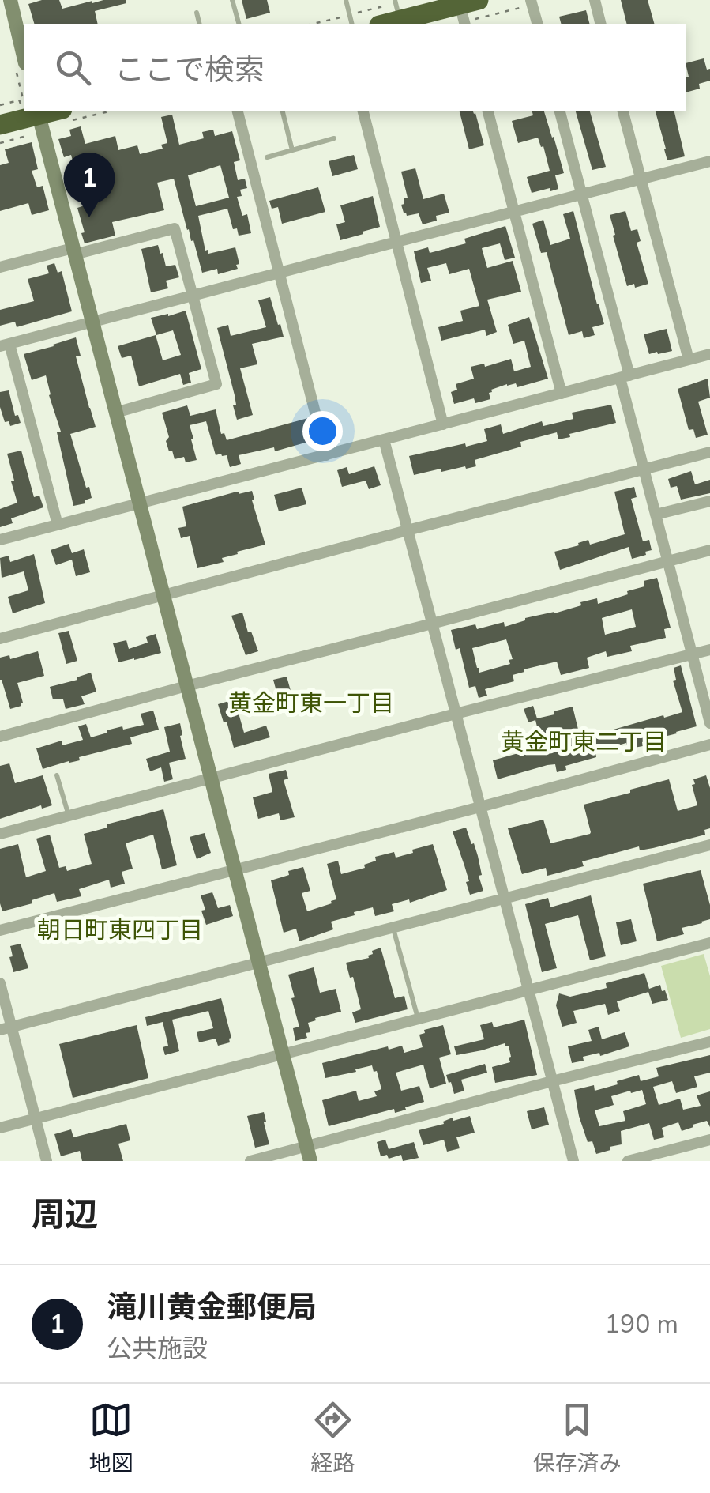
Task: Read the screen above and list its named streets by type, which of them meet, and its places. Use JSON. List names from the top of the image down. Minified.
{"districts":["黄金町東一丁目","黄金町東二丁目","朝日町東四丁目"],"page":{"search":"ここで検索","pins":"1","heading":"周辺","list":[{"mark":"1","name":"滝川黄金郵便局","note":"公共施設","value":"190 m"}],"nav":["地図","経路","保存済み"]}}
